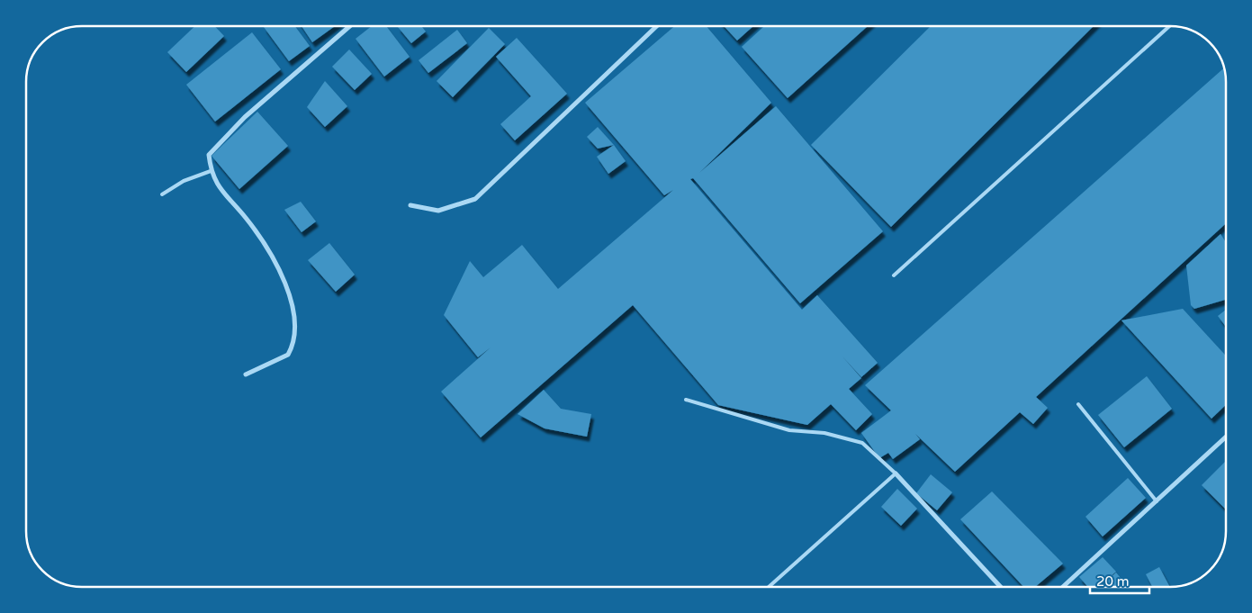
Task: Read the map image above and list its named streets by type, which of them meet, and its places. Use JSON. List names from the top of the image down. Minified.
{"scale_bar":"20 m"}
